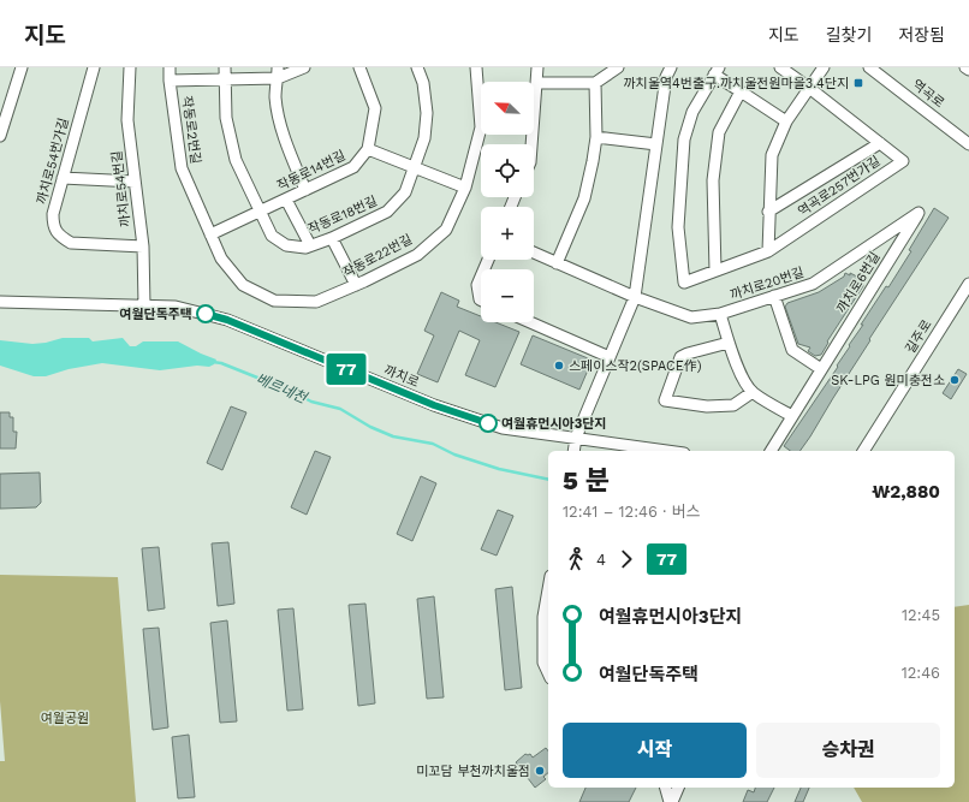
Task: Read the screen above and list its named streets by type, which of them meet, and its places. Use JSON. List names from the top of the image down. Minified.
{"streets":{"street":["역곡로","작동로2번길","까치로54번가길","작동로14번길","역곡로257번가길","까치로54번길","작동로18번길","작동로22번길","까치로6번길","까치로20번길","길주로","까치로"]},"crossings":[["작동로2번길","작동로14번길"],["작동로2번길","작동로22번길"],["까치로54번가길","까치로54번길"],["작동로14번길","작동로18번길"],["작동로14번길","작동로22번길"],["까치로54번길","까치로"],["까치로6번길","까치로20번길"]],"water":["베르네천"],"parks":["여월공원"],"places":{"transit":["까치울역4번출구.까치울전원마을3.4단지"],"other":["여월단독주택","스페이스작2(SPACE作)","SK-LPG 원미충전소","여월휴먼시아3단지","미꼬담 부천까치울점"]},"lines":["bus line 77"],"north":"top left","page":{"header":"지도","nav":["지도","길찾기","저장됨"],"on_map":"77","map_buttons":["+","−"],"heading":["5 분","12:41 – 12:46 · 버스","₩2,880"],"legs":["4","77"],"list":[{"name":"여월휴먼시아3단지","value":"12:45"},{"name":"여월단독주택","value":"12:46"}],"buttons":["시작","승차권"]}}
